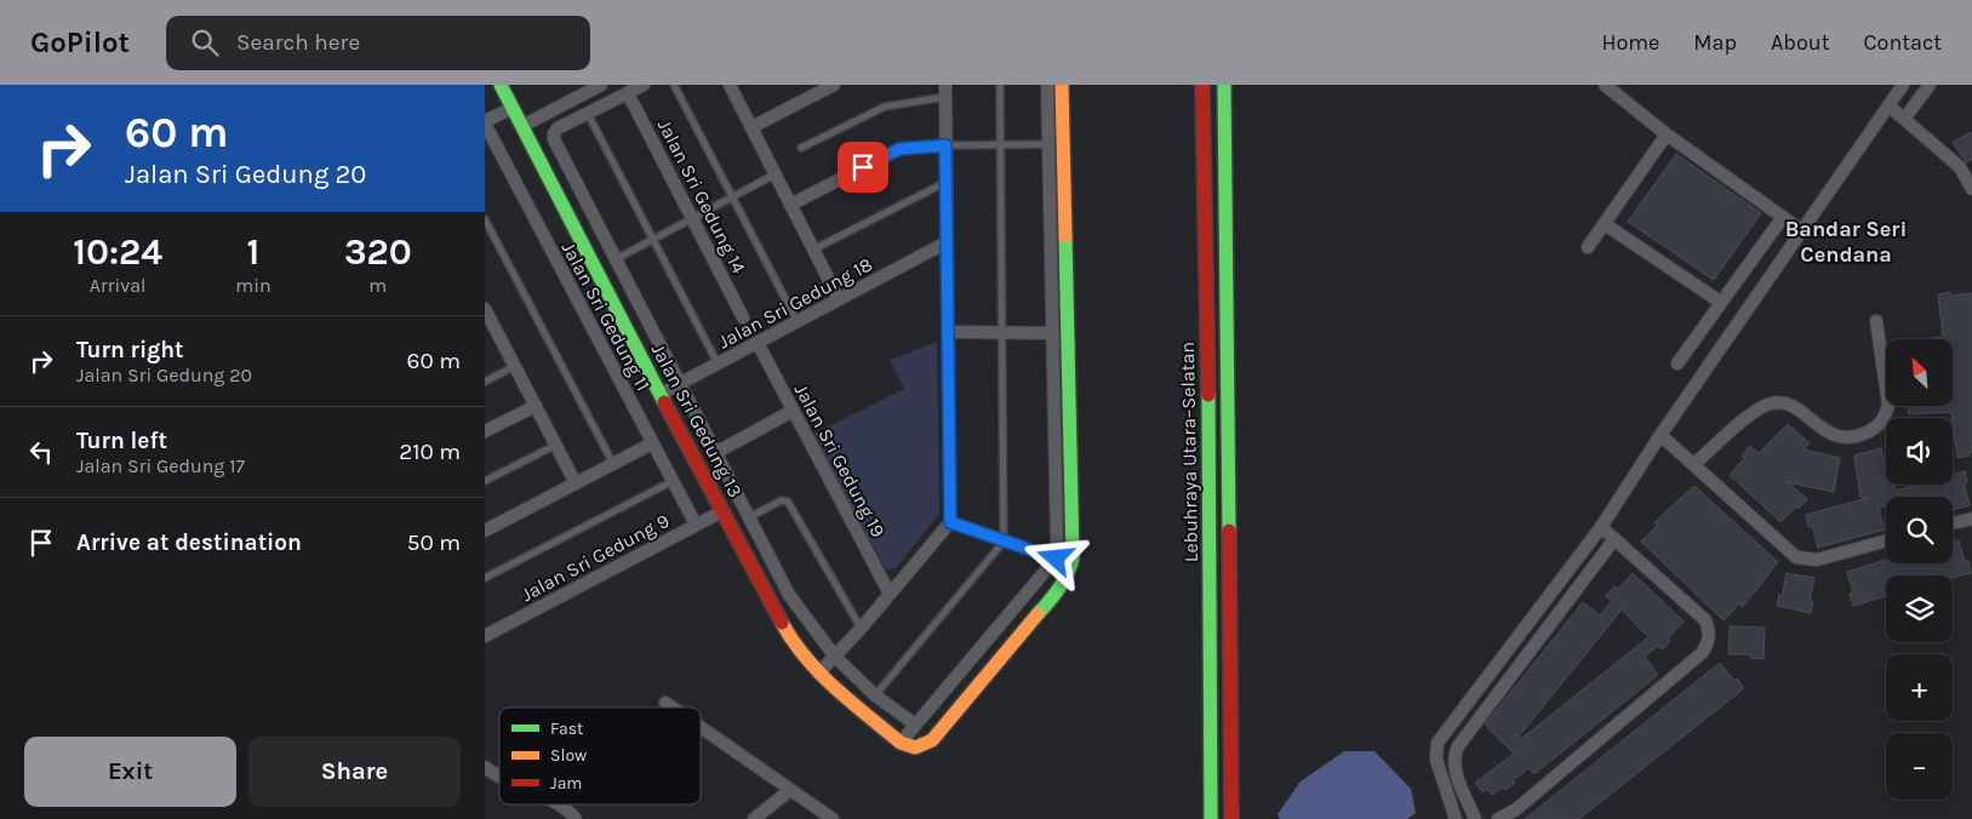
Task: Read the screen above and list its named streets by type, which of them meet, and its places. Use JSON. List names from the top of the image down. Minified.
{"streets":{"main road":["Jalan Sri Gedung 13","Lebuhraya Utara–Selatan"],"street":["Jalan Sri Gedung 14","Jalan Sri Gedung 18","Jalan Sri Gedung 11","Jalan Sri Gedung 19","Jalan Sri Gedung 9"]},"crossings":[["Jalan Sri Gedung 18","Jalan Sri Gedung 13"],["Jalan Sri Gedung 18","Jalan Sri Gedung 19"],["Jalan Sri Gedung 11","Jalan Sri Gedung 9"],["Jalan Sri Gedung 13","Jalan Sri Gedung 9"]],"districts":["Bandar Seri Cendana"],"legend":["Fast","Slow","Jam"],"north":"top left","page":{"header":"GoPilot","search":"Search here","nav":["Home","Map","About","Contact"],"turn":["60 m","Jalan Sri Gedung 20"],"eta":["10:24","Arrival","1","min","320","m"],"list":[{"name":"Turn right","note":"Jalan Sri Gedung 20","value":"60 m"},{"name":"Turn left","note":"Jalan Sri Gedung 17","value":"210 m"},{"name":"Arrive at destination","value":"50 m"}],"map_buttons":["+","−"],"buttons":["Exit","Share"]}}
